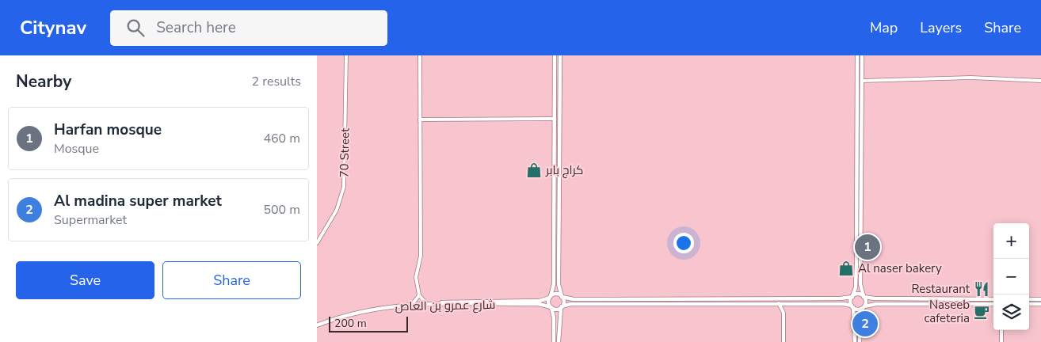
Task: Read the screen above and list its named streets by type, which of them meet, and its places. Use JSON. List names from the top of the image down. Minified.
{"streets":{"main road":["شارع عمرو بن العاص"],"street":["70 Street"]},"places":{"shop":["كراج بابر","Al naser bakery"],"restaurant":["Restaurant"],"cafe":["Naseeb cafeteria"]},"scale_bar":"200 m","page":{"header":"Citynav","search":"Search here","nav":["Map","Layers","Share"],"heading":["Nearby","2 results"],"list":[{"mark":"1","name":"Harfan mosque","note":"Mosque","value":"460 m"},{"mark":"2","name":"Al madina super market","note":"Supermarket","value":"500 m"}],"map_buttons":["+","−"],"pins":["1","2"],"buttons":["Save","Share"],"scale":"200 m"}}
